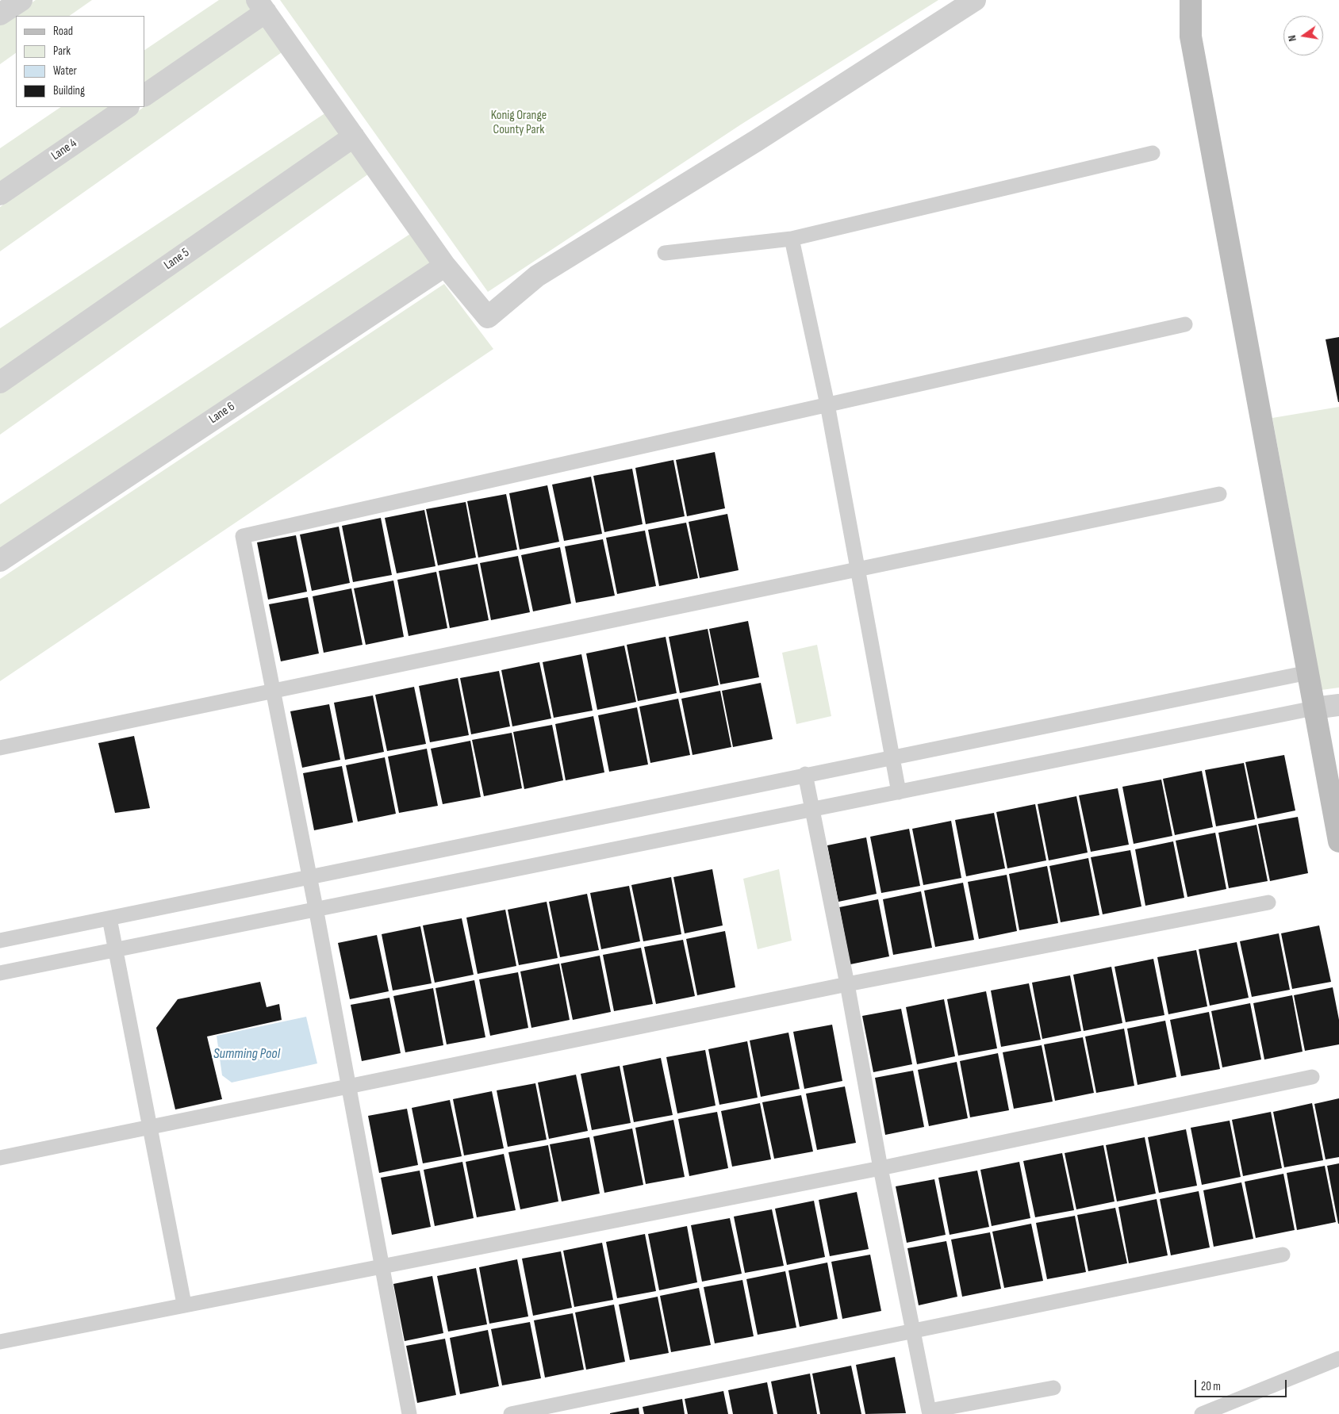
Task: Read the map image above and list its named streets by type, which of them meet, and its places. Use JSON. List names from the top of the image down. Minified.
{"streets":{"street":["Lane 4","Lane 5","Lane 6"]},"water":["Summing Pool"],"parks":["Konig Orange County Park"],"legend":["Road","Park","Water","Building"],"scale_bar":"20 m","north":"left"}
